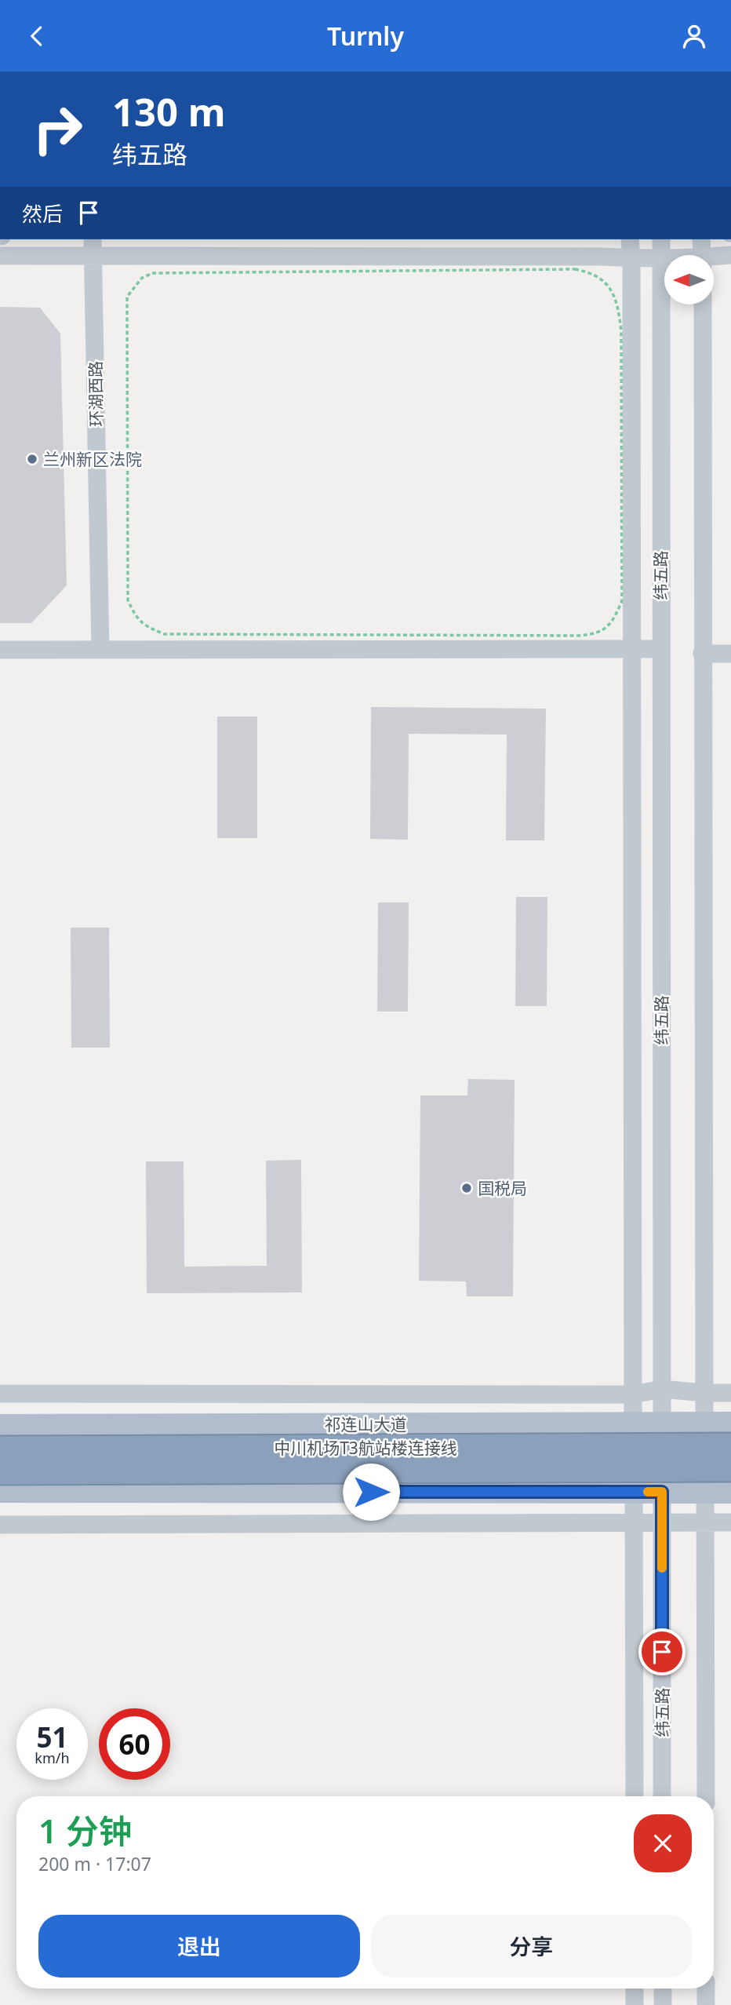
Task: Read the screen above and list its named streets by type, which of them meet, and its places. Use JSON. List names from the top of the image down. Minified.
{"streets":{"highway":["中川机场T3航站楼连接线"],"main road":["祁连山大道"],"street":["环湖西路","纬五路"]},"crossings":[["纬五路","祁连山大道"]],"places":["兰州新区法院","国税局"],"north":"left","page":{"header":"Turnly","turn":["130 m","纬五路"],"then":"然后","speed":"51 km/h","limit":"60","heading":["1 分钟","200 m · 17:07"],"buttons":["退出","分享"]}}
